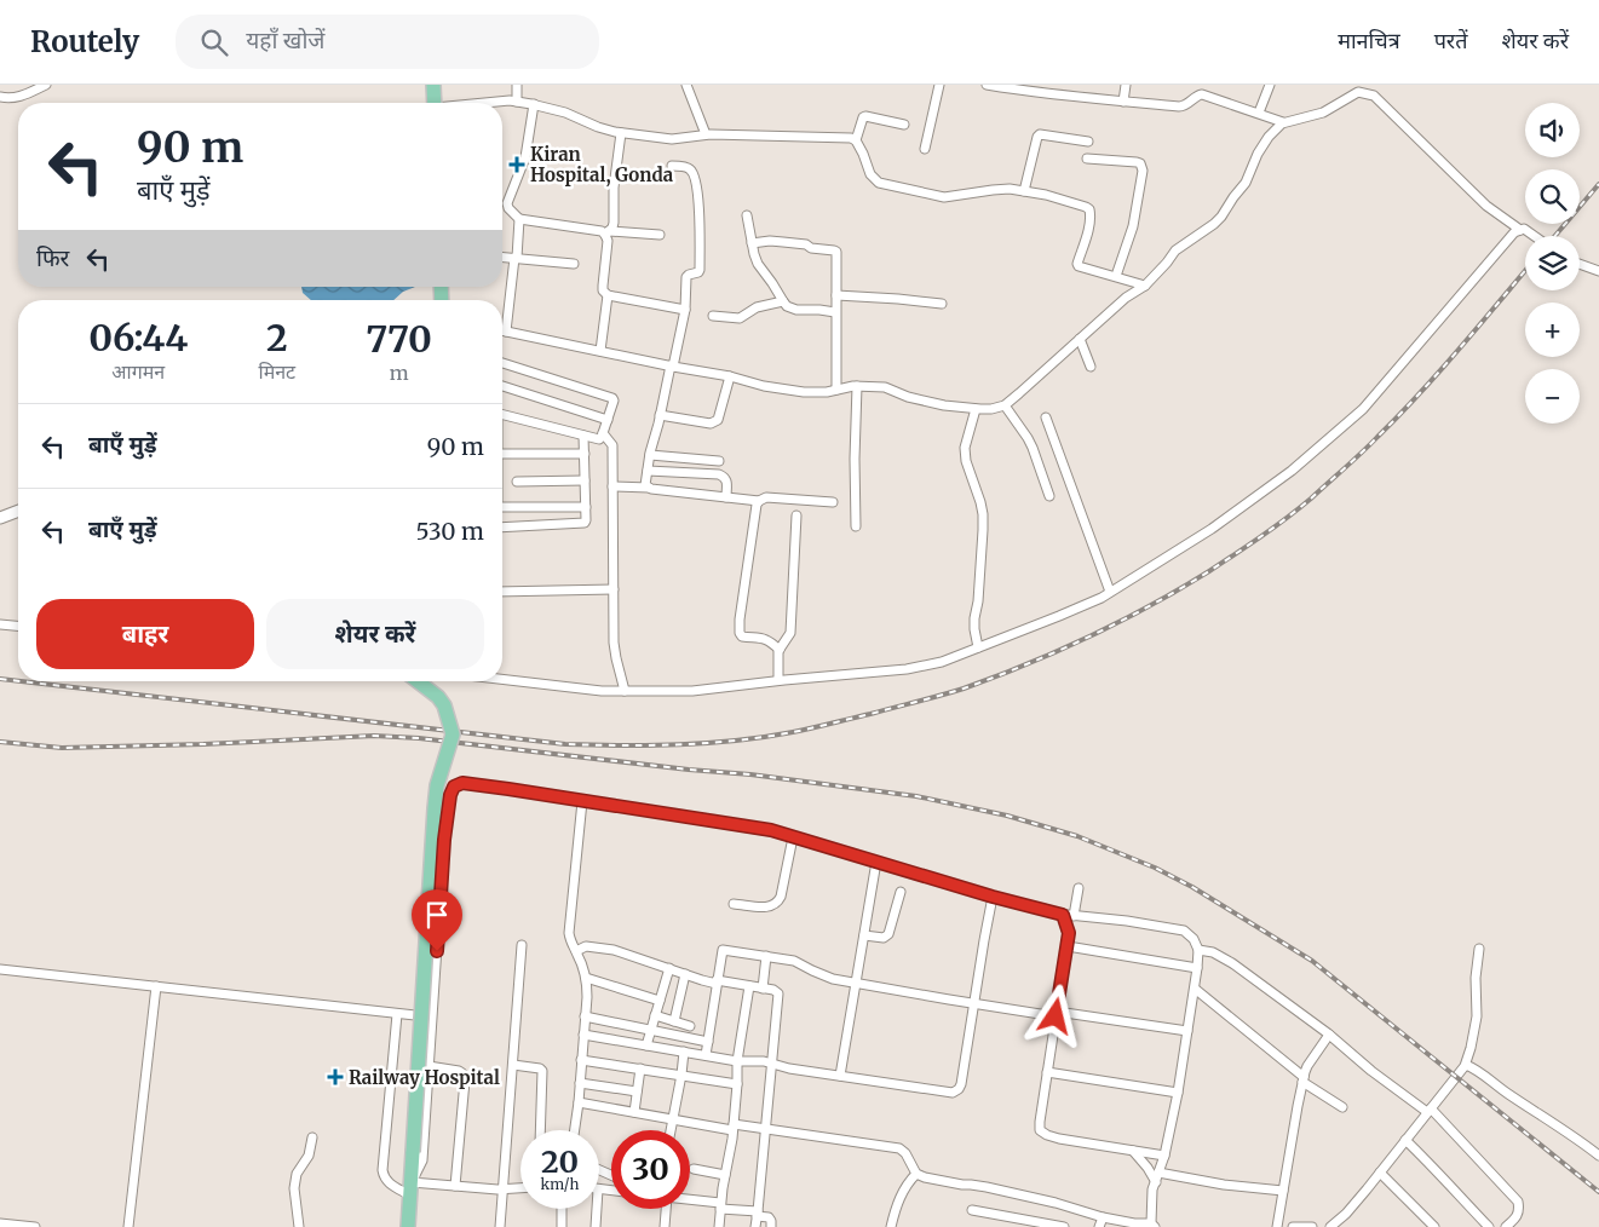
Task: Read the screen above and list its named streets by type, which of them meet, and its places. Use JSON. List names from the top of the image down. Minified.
{"places":{"health":["Kiran Hospital, Gonda","Railway Hospital"]},"page":{"header":"Routely","search":"यहाँ खोजें","nav":["मानचित्र","परतें","शेयर करें"],"map_buttons":["+","−"],"turn":["90 m","बाएँ मुड़ें"],"then":"फिर","eta":["06:44","आगमन","2","मिनट","770","m"],"list":[{"name":"बाएँ मुड़ें","value":"90 m"},{"name":"बाएँ मुड़ें","value":"530 m"}],"buttons":["बाहर","शेयर करें"],"speed":"20 km/h","limit":"30"}}
